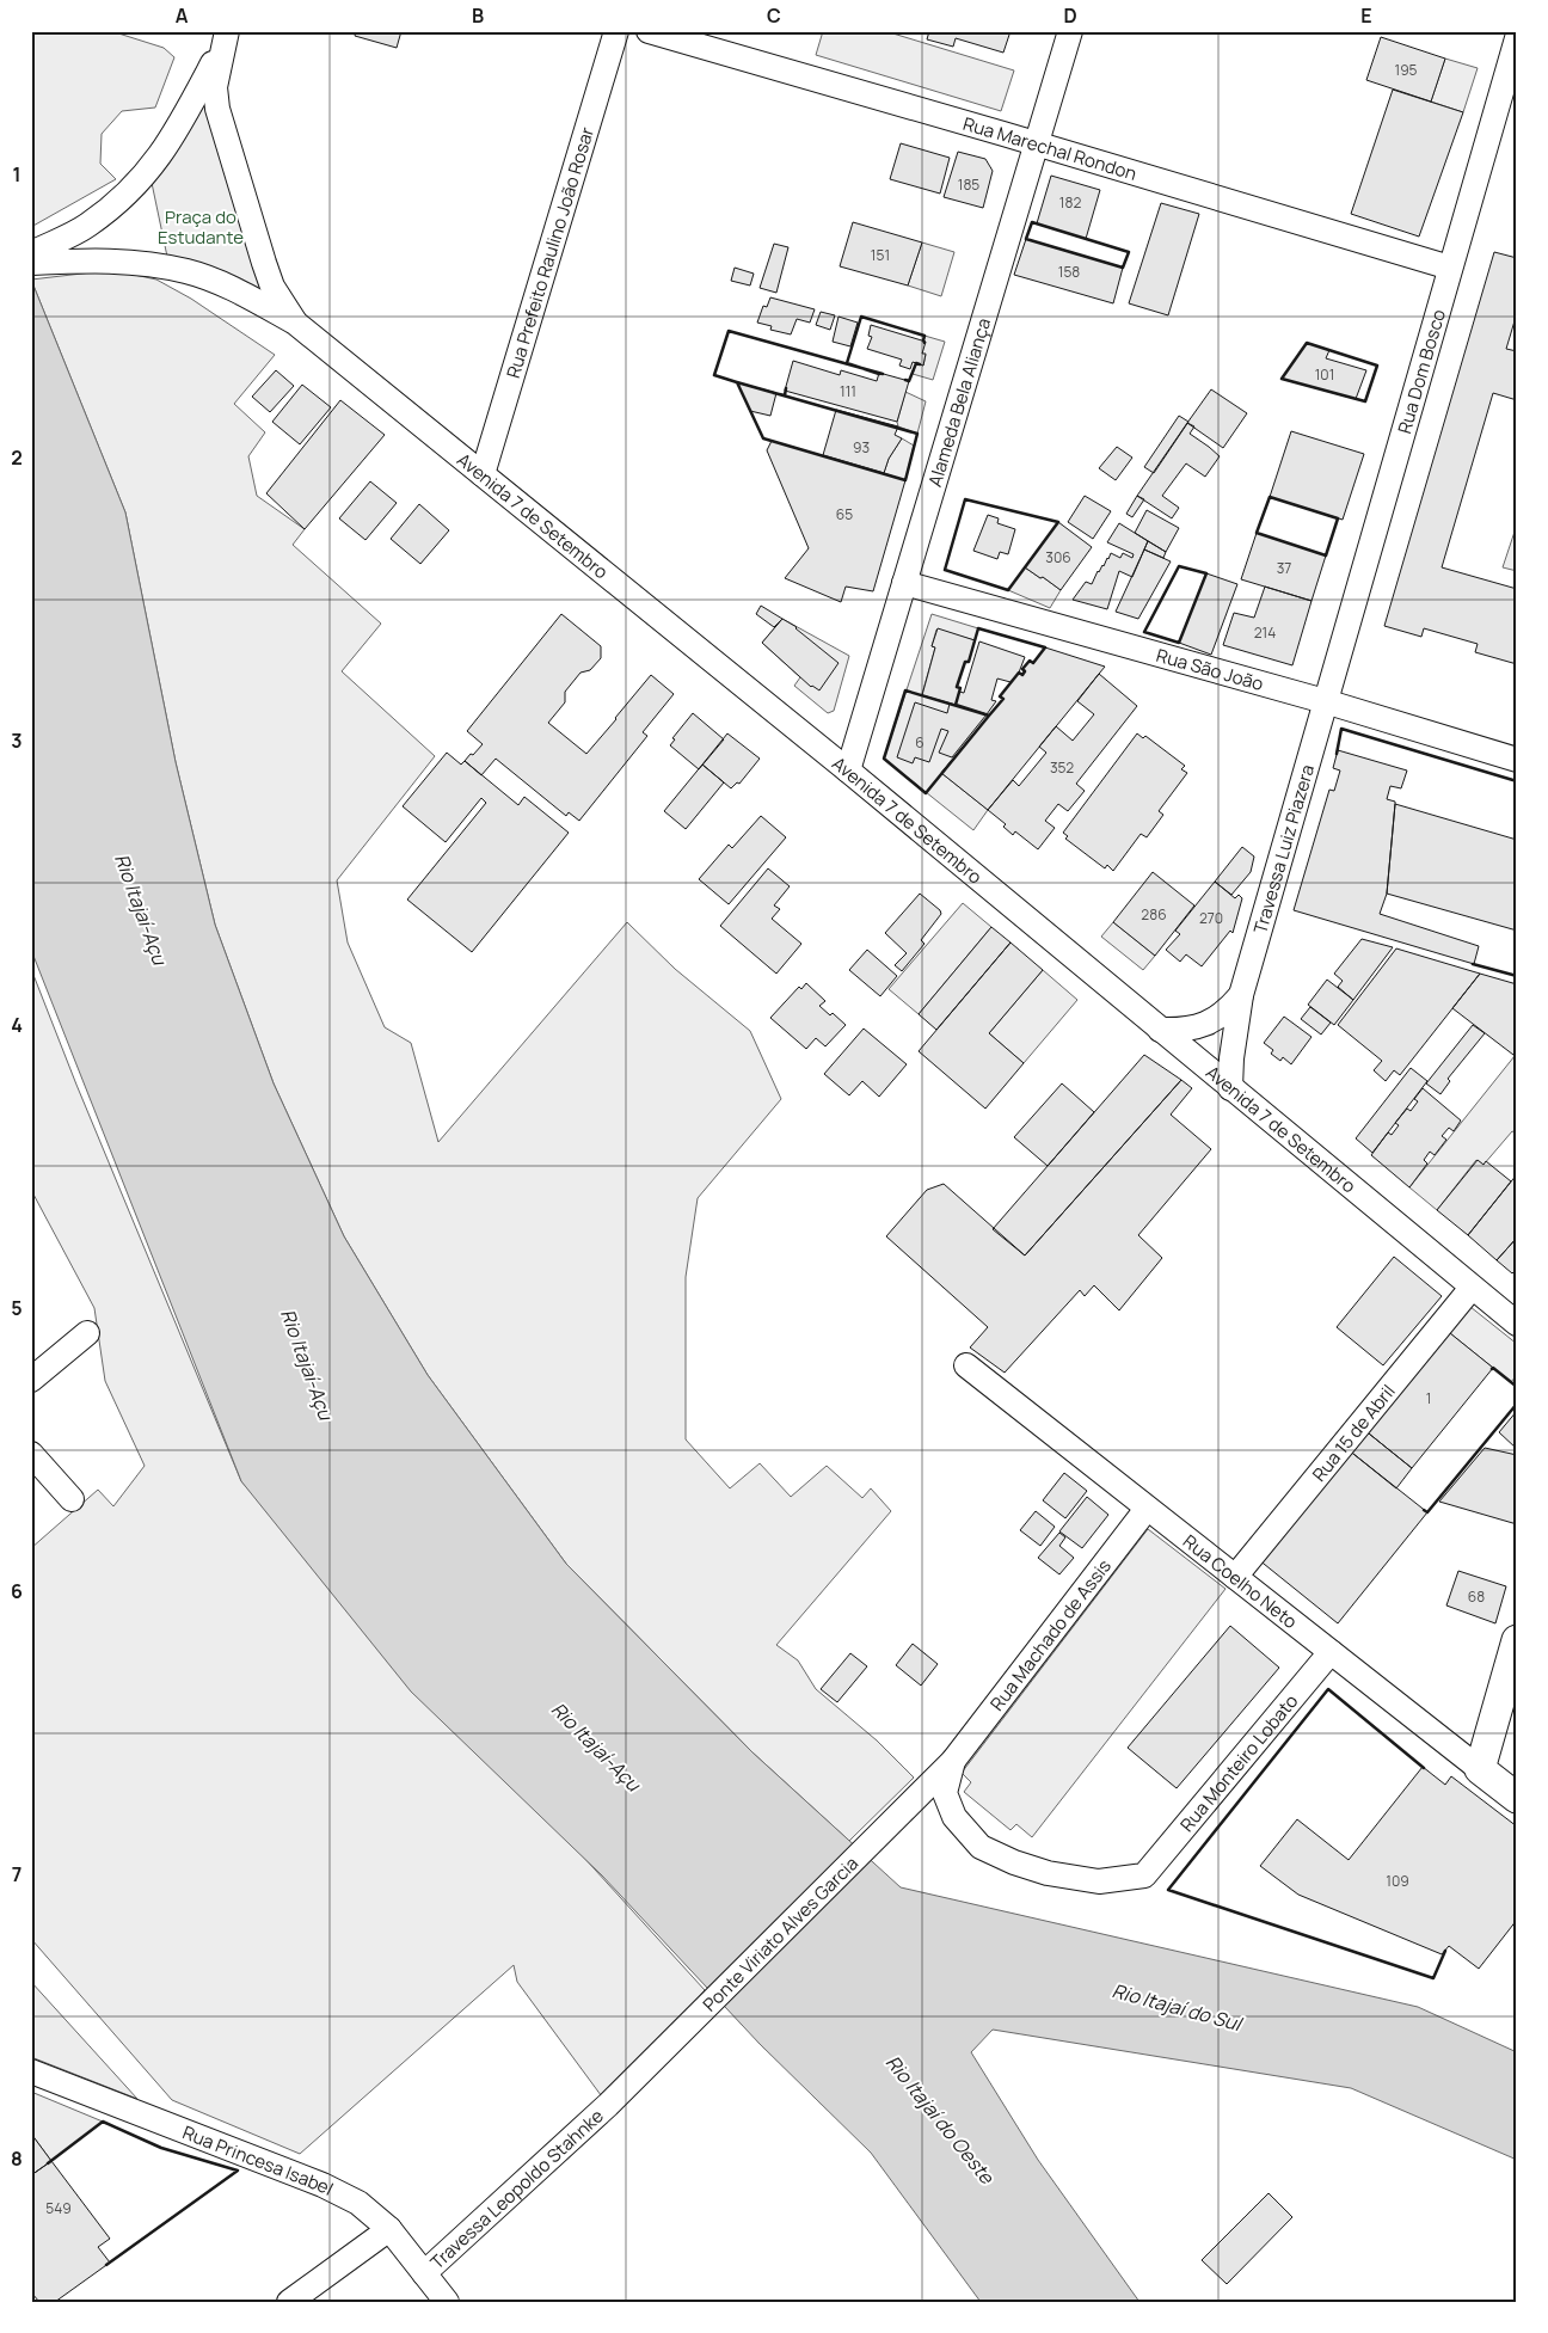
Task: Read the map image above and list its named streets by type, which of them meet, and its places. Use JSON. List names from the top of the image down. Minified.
{"streets":{"main road":["Rua Coelho Neto"],"street":["Rua Marechal Rondon","Rua Prefeito Raulino João Rosar","Rua Dom Bosco","Alameda Bela Aliança","Avenida 7 de Setembro","Rua São João","Travessa Luiz Piazera","Rua 15 de Abril","Rua Machado de Assis","Rua Monteiro Lobato","Ponte Viriato Alves Garcia","Rua Princesa Isabel","Travessa Leopoldo Stahnke"]},"crossings":[["Rua Marechal Rondon","Rua Dom Bosco"],["Rua Marechal Rondon","Alameda Bela Aliança"],["Rua Prefeito Raulino João Rosar","Avenida 7 de Setembro"],["Rua Dom Bosco","Rua São João"],["Rua Dom Bosco","Travessa Luiz Piazera"],["Alameda Bela Aliança","Avenida 7 de Setembro"],["Alameda Bela Aliança","Rua São João"],["Avenida 7 de Setembro","Travessa Luiz Piazera"],["Avenida 7 de Setembro","Rua 15 de Abril"],["Rua São João","Travessa Luiz Piazera"],["Rua 15 de Abril","Rua Coelho Neto"],["Rua Coelho Neto","Rua Machado de Assis"],["Rua Coelho Neto","Rua Monteiro Lobato"],["Rua Machado de Assis","Rua Monteiro Lobato"],["Rua Machado de Assis","Ponte Viriato Alves Garcia"],["Rua Monteiro Lobato","Ponte Viriato Alves Garcia"],["Ponte Viriato Alves Garcia","Travessa Leopoldo Stahnke"],["Rua Princesa Isabel","Travessa Leopoldo Stahnke"]],"water":["Rio Itajaí-Açu","Rio Itajaí do Sul","Rio Itajaí do Oeste"],"parks":["Praça do Estudante"],"house_numbers":["195","185","182","151","158","101","111","93","65","306","37","214","6","352","286","270","1","68","109","549"],"grid":{"columns":["A","B","C","D","E"],"rows":["1","2","3","4","5","6","7","8"]}}
